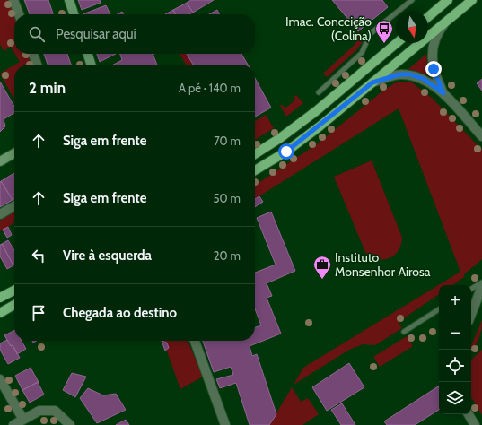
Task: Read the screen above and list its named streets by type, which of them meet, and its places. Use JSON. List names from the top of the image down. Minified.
{"places":{"bus stop":["Imac. Conceição (Colina)"],"office":["Instituto Monsenhor Airosa"]},"north":"bottom","page":{"search":"Pesquisar aqui","heading":["2 min","A pé · 140 m"],"list":[["Siga em frente","70 m"],["Siga em frente","50 m"],["Vire à esquerda","20 m"],"Chegada ao destino"],"map_buttons":["+","−"]}}
